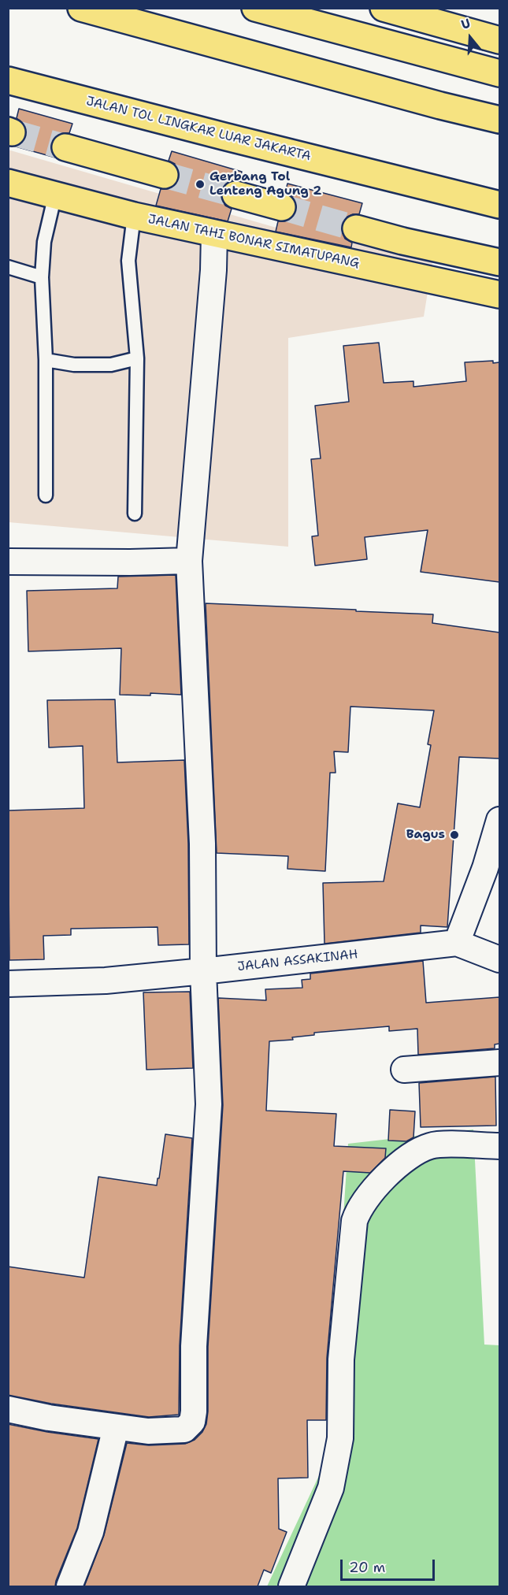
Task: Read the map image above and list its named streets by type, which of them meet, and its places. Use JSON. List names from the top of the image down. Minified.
{"streets":{"highway":["JALAN TOL LINGKAR LUAR JAKARTA","JALAN TAHI BONAR SIMATUPANG"],"street":["JALAN ASSAKINAH"]},"places":["Gerbang Tol Lenteng Agung 2","Bagus"],"scale_bar":"20 m","north":"top"}
